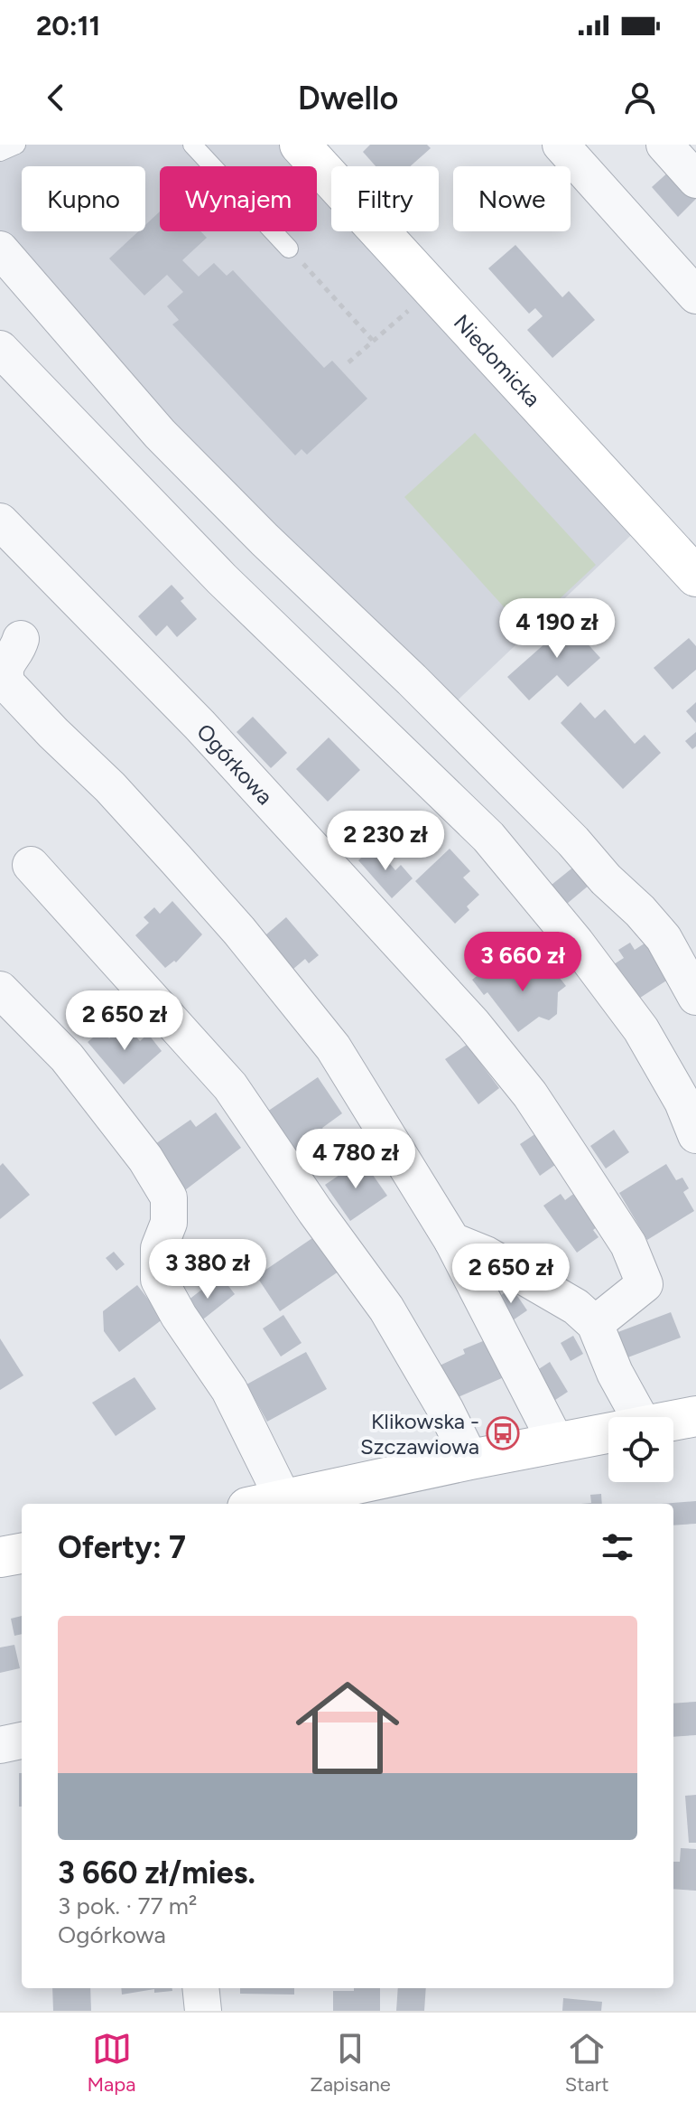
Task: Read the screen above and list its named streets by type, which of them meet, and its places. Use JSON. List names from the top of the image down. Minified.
{"streets":{"street":["Niedomicka","Ogórkowa"]},"places":{"bus stop":["Klikowska - Szczawiowa"]},"page":{"status":"20:11","header":"Dwello","chip":["Kupno","Wynajem","Filtry","Nowe"],"price":["4 190 zł","2 230 zł","3 660 zł","2 650 zł","4 780 zł","3 380 zł","2 650 zł"],"heading":"Oferty: 7","list":[{"name":"3 660 zł/mies.","note":"3 pok. · 77 m² · Ogórkowa"}],"tabs":["Mapa","Zapisane","Start"]}}
